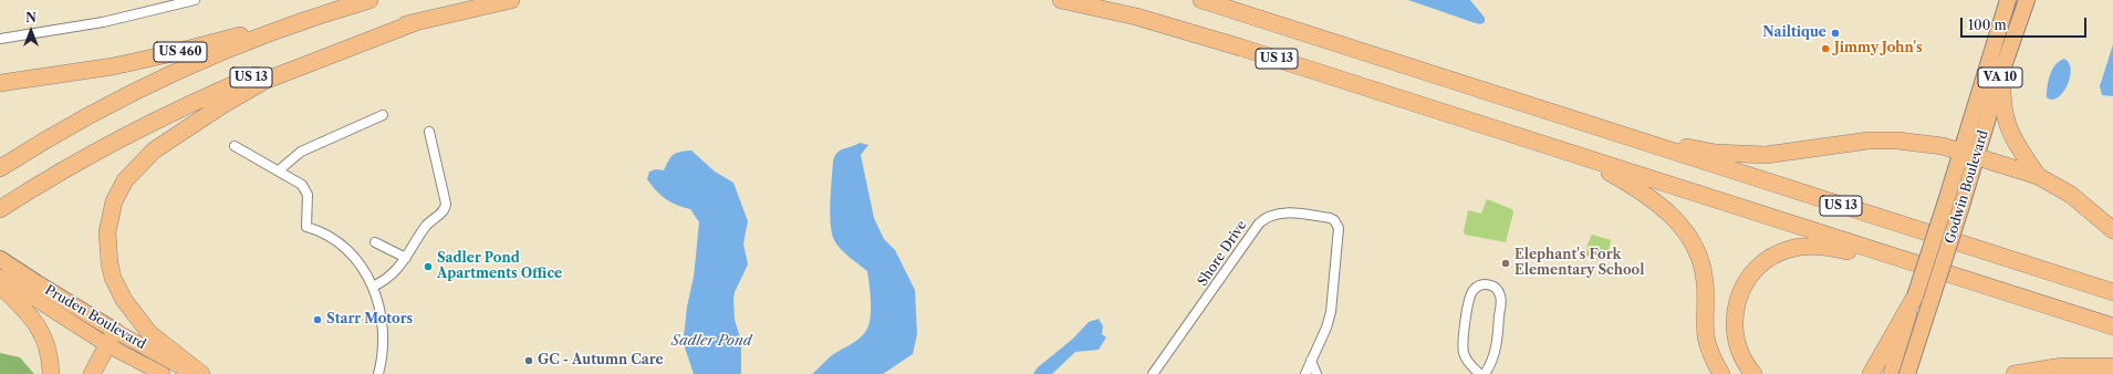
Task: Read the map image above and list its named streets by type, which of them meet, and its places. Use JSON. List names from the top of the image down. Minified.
{"streets":{"highway":["US 460","US 13","VA 10","Godwin Boulevard","Pruden Boulevard"],"street":["Shore Drive"]},"crossings":[["US 460","US 13"]],"water":["Sadler Pond"],"places":["Nailtique","Jimmy John's","Elephant's Fork Elementary School","Sadler Pond Apartments Office","Starr Motors","GC - Autumn Care"],"scale_bar":"100 m","north":"top"}
